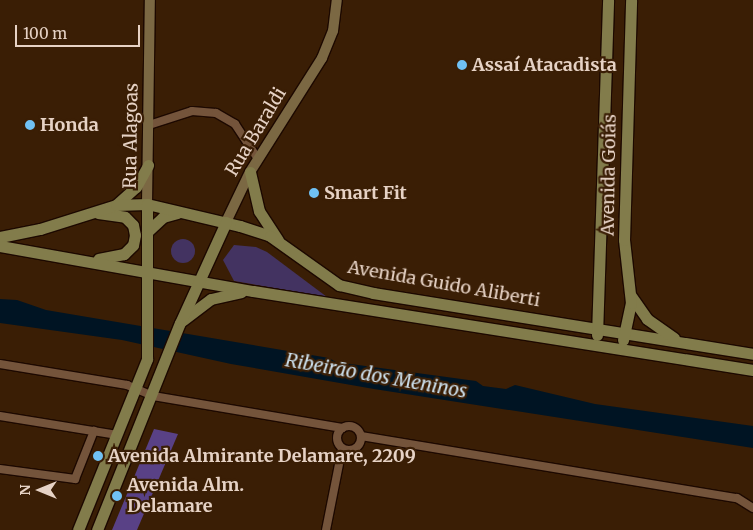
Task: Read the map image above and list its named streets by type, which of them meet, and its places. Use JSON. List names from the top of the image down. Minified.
{"streets":{"main road":["Rua Baraldi","Rua Alagoas","Avenida Goiás","Avenida Guido Aliberti"]},"crossings":[["Rua Baraldi","Rua Alagoas"],["Rua Baraldi","Avenida Guido Aliberti"],["Rua Alagoas","Avenida Guido Aliberti"],["Avenida Goiás","Avenida Guido Aliberti"]],"water":["Ribeirão dos Meninos"],"places":["Assaí Atacadista","Honda","Smart Fit","Avenida Almirante Delamare, 2209","Avenida Alm. Delamare"],"scale_bar":"100 m","north":"left"}
